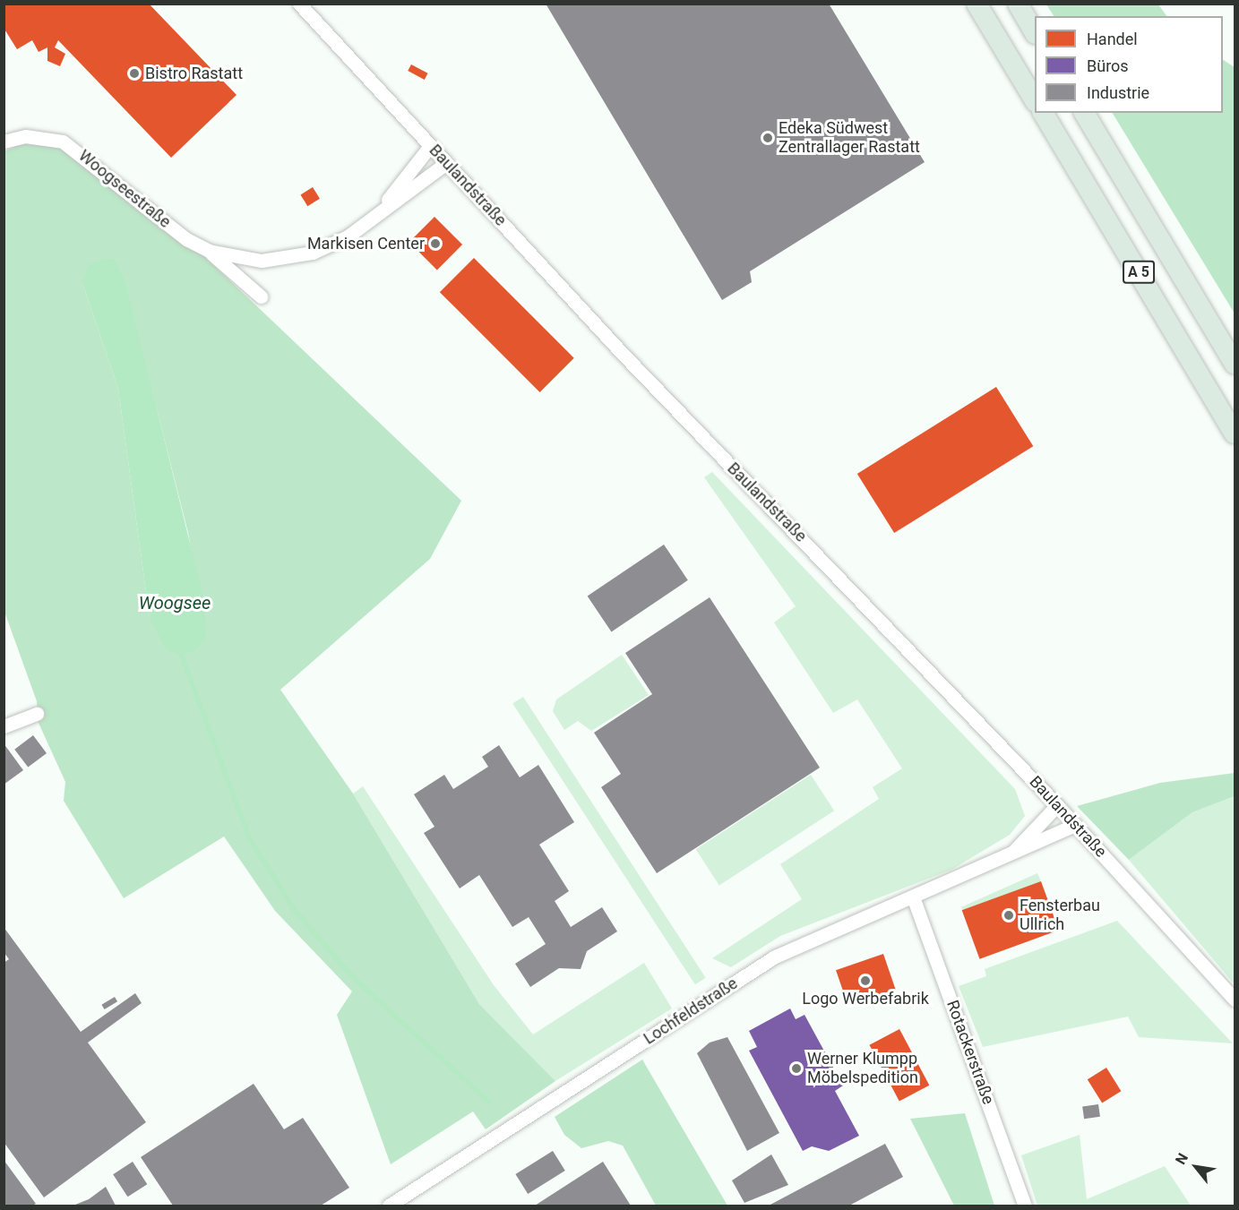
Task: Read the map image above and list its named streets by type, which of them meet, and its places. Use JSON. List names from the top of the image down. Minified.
{"streets":{"highway":["A 5"],"street":["Baulandstraße","Woogseestraße","Lochfeldstraße","Rotackerstraße"]},"crossings":[["Baulandstraße","Woogseestraße"],["Baulandstraße","Lochfeldstraße"],["Lochfeldstraße","Rotackerstraße"]],"water":["Woogsee"],"places":["Bistro Rastatt","Edeka Südwest Zentrallager Rastatt","Markisen Center","Fensterbau Ullrich","Logo Werbefabrik","Werner Klumpp Möbelspedition"],"legend":["Handel","Büros","Industrie"],"north":"top left"}
